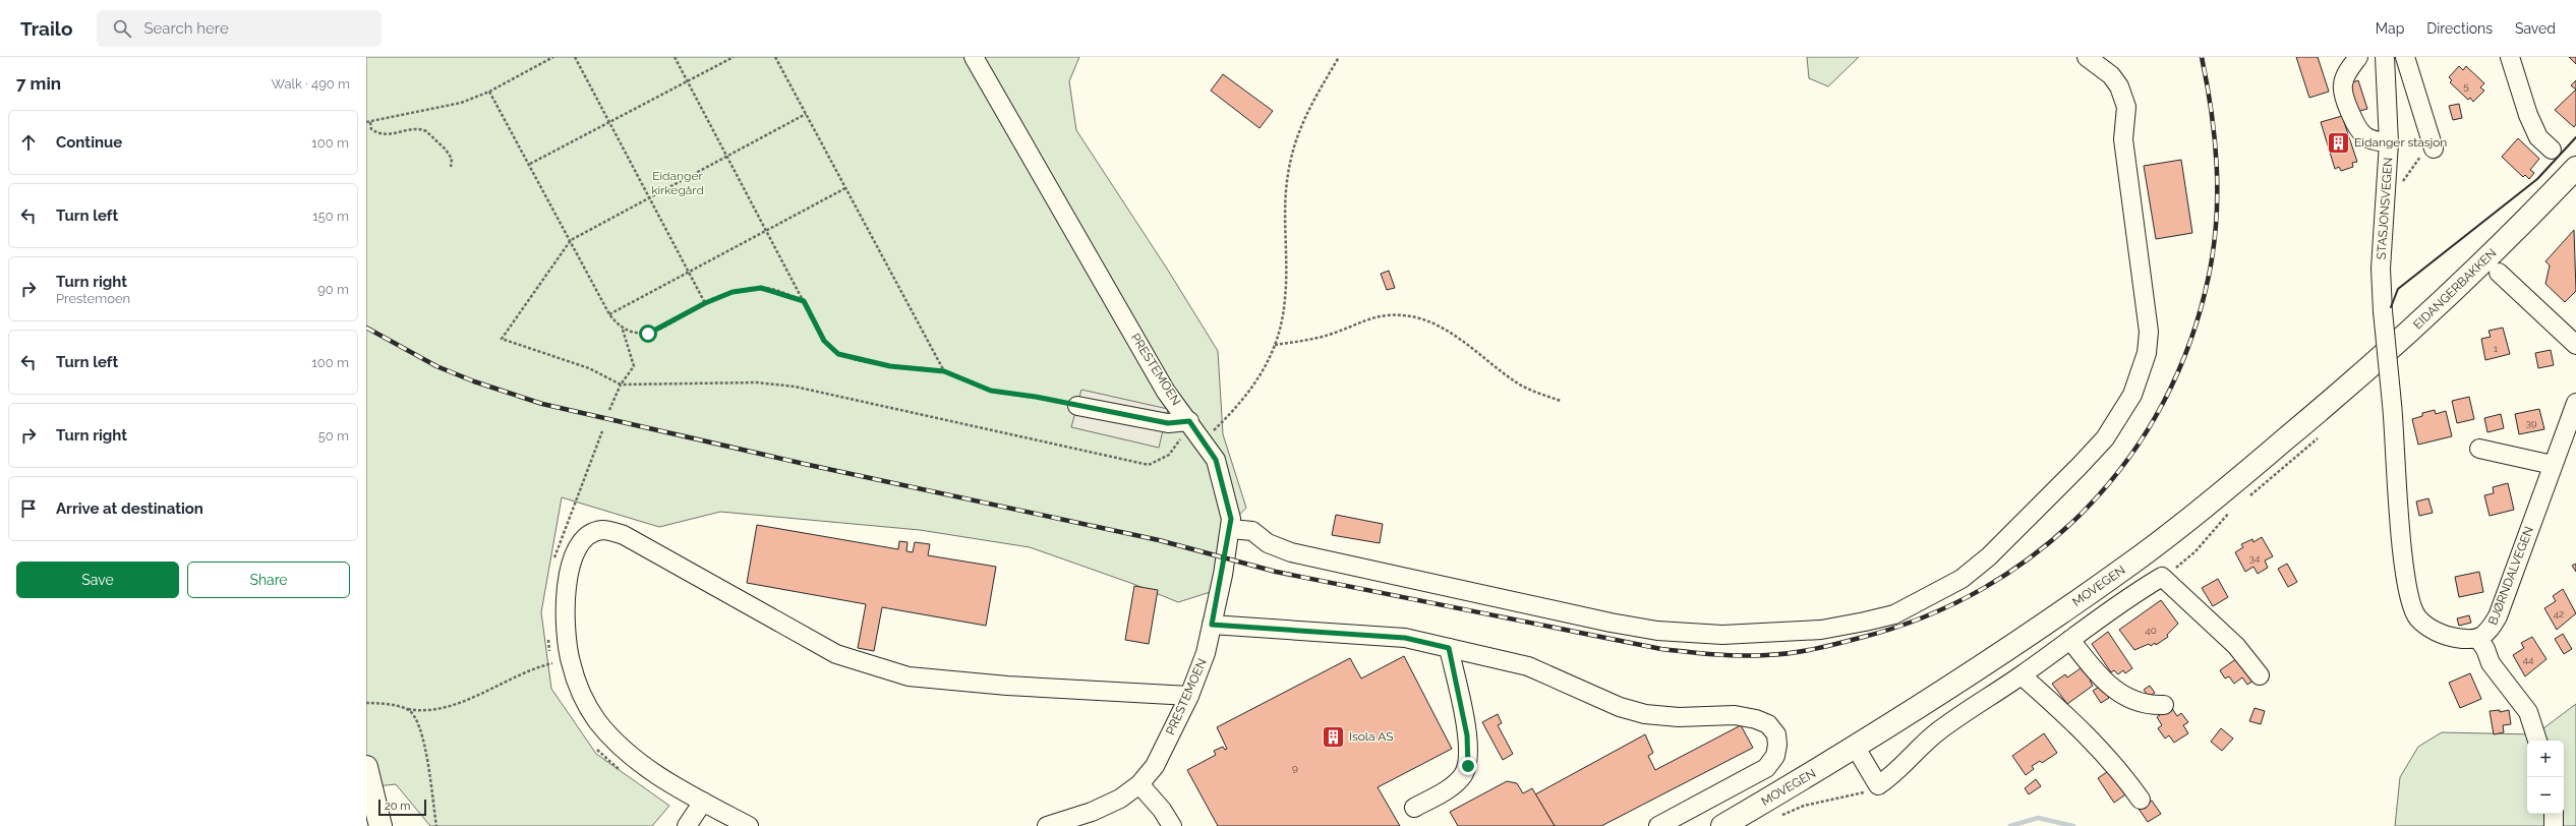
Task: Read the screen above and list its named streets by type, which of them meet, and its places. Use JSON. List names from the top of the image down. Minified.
{"streets":{"main road":["EIDANGERBAKKEN","MOVEGEN"],"street":["STASJONSVEGEN","PRESTEMOEN","BJØRNDALVEGEN"]},"crossings":[["STASJONSVEGEN","BJØRNDALVEGEN"],["EIDANGERBAKKEN","MOVEGEN"]],"parks":["Eidanger kirkegård"],"places":{"building":["Eidanger stasjon","Isola AS"]},"house_numbers":["5","1","39","34","42","40","44","9"],"scale_bar":"20 m","page":{"header":"Trailo","search":"Search here","nav":["Map","Directions","Saved"],"heading":["7 min","Walk · 490 m"],"list":[["Continue","100 m"],["Turn left","150 m"],["Turn right","Prestemoen","90 m"],["Turn left","100 m"],["Turn right","50 m"],"Arrive at destination"],"buttons":["Save","Share"],"map_buttons":["+","−"],"scale":"20 m"}}
